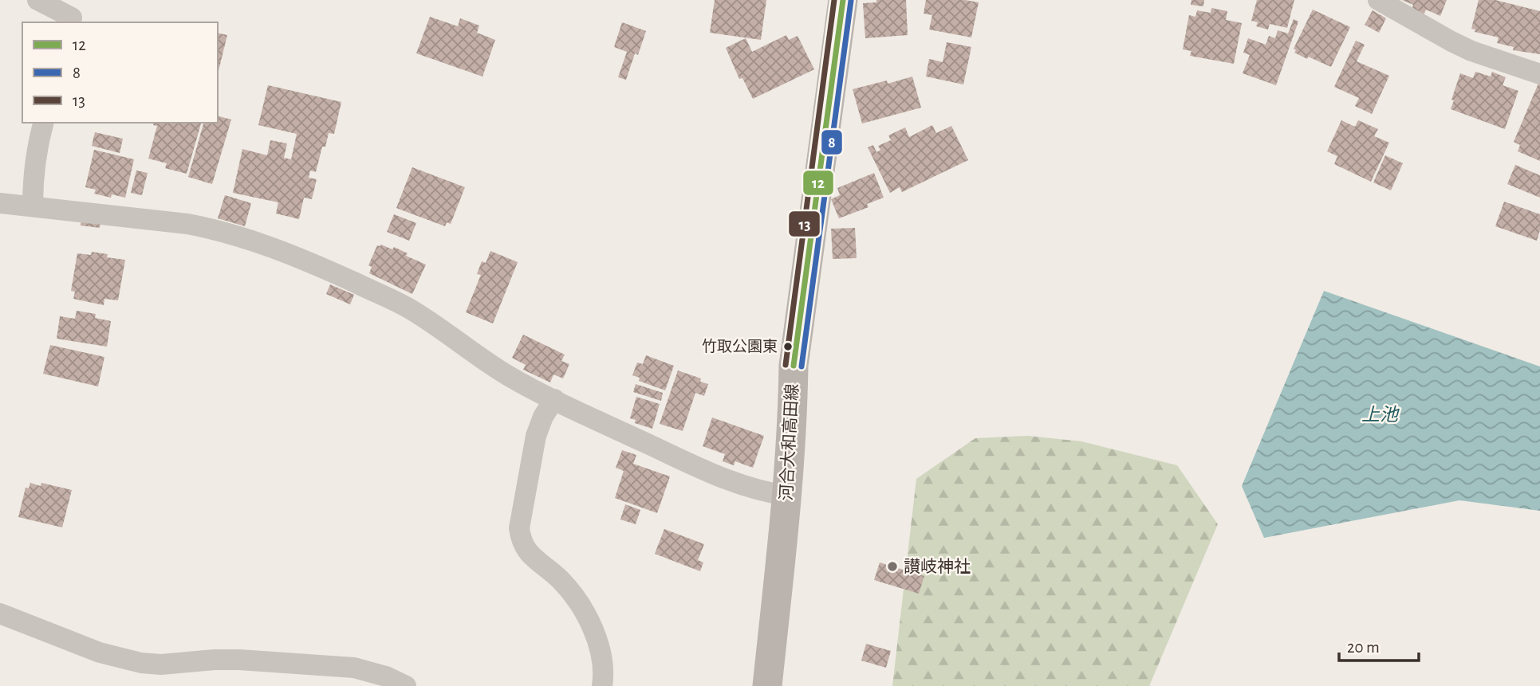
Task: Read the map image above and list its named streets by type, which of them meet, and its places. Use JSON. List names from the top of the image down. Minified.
{"streets":{"main road":["河合大和高田線"]},"water":["上池"],"places":["竹取公園東","讃岐神社"],"lines":["transit line 12","transit line 13","transit line 8"],"legend":["12","8","13"],"scale_bar":"20 m"}
